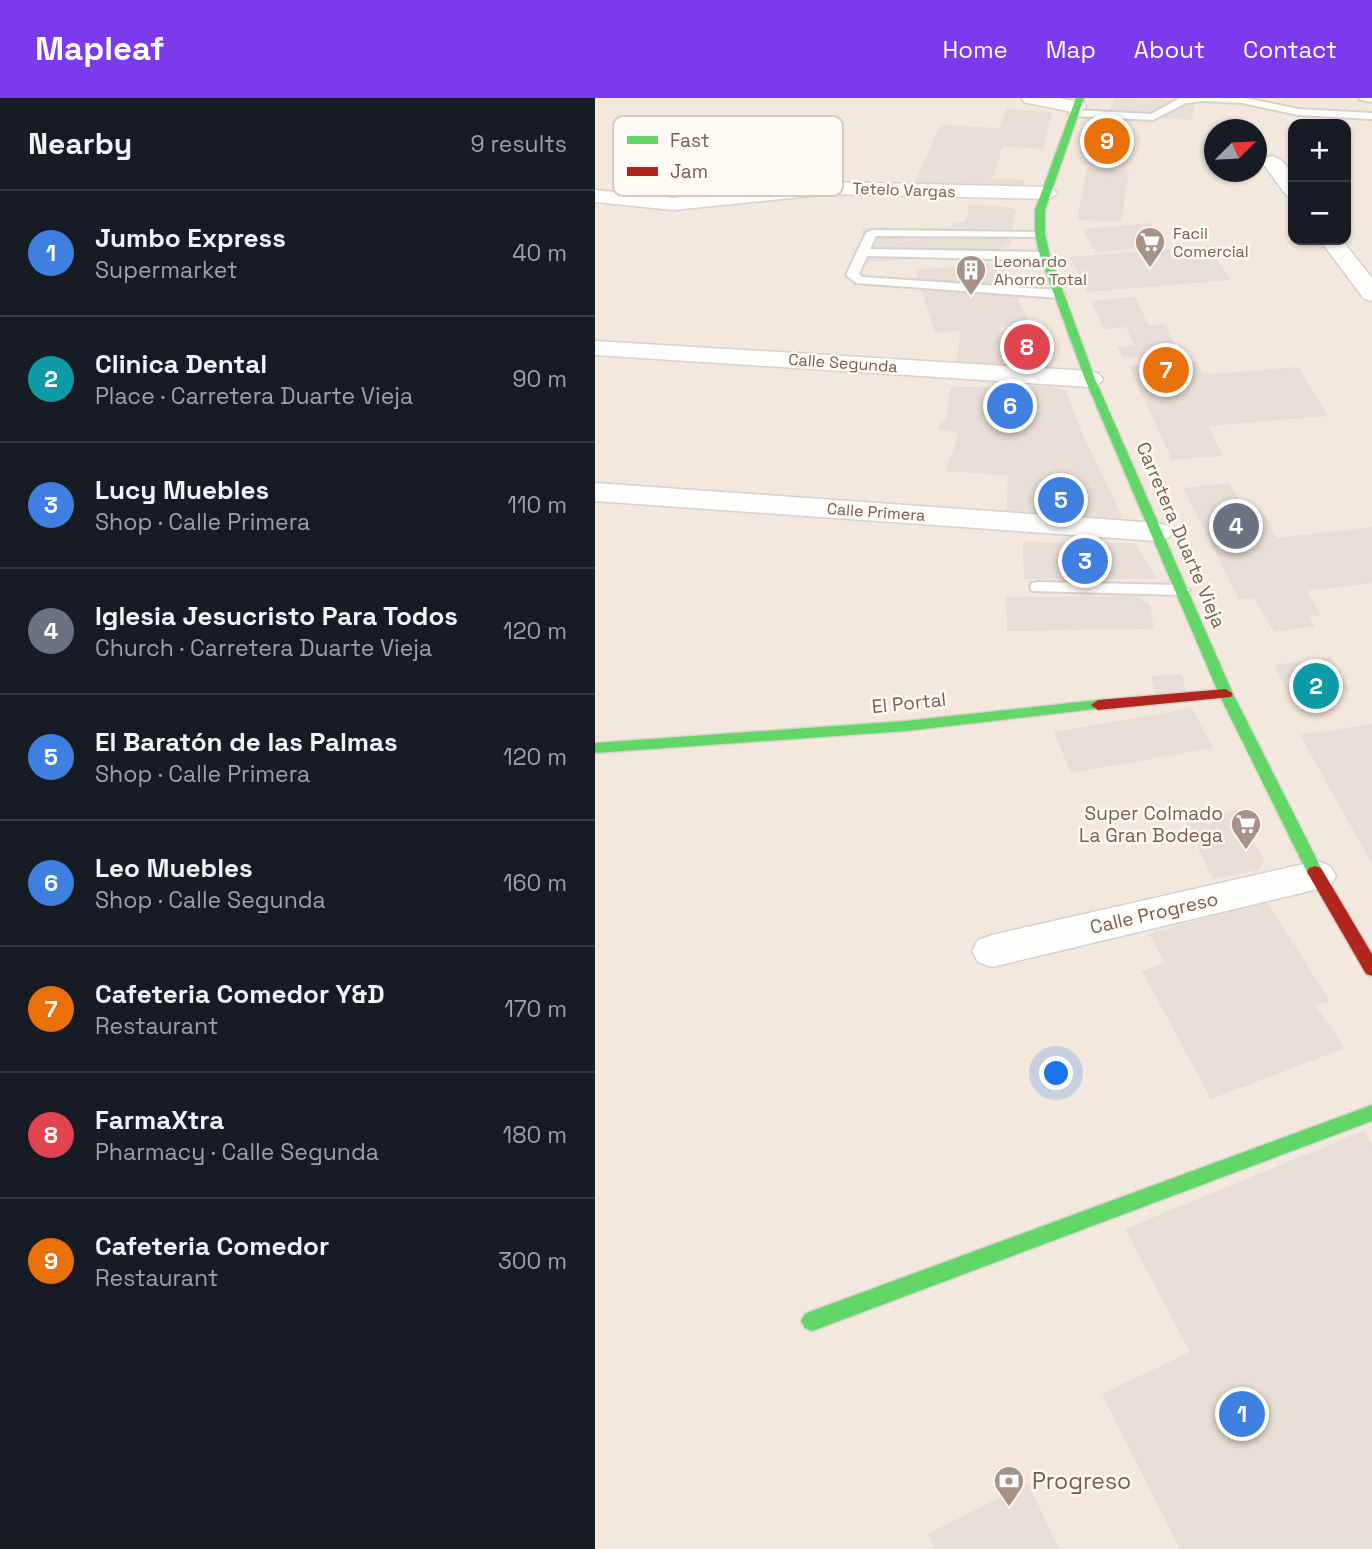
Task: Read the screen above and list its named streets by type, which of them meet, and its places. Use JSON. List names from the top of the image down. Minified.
{"streets":{"main road":["Carretera Duarte Vieja","El Portal"],"street":["Tetelo Vargas","Calle Segunda","Calle Primera","Calle Progreso"]},"crossings":[["Tetelo Vargas","Carretera Duarte Vieja"],["Calle Segunda","Carretera Duarte Vieja"],["Calle Primera","Carretera Duarte Vieja"],["Carretera Duarte Vieja","El Portal"],["Carretera Duarte Vieja","Calle Progreso"]],"places":{"supermarket":["Facil Comercial","Super Colmado La Gran Bodega"],"building":["Leonardo Ahorro Total"],"bank":["Progreso"]},"legend":["Fast","Jam"],"north":"top right","page":{"header":"Mapleaf","nav":["Home","Map","About","Contact"],"heading":["Nearby","9 results"],"pins":["9","8","7","6","5","4","3","2","1"],"map_buttons":["+","−"],"list":[{"mark":"1","name":"Jumbo Express","note":"Supermarket","value":"40 m"},{"mark":"2","name":"Clinica Dental","note":"Place · Carretera Duarte Vieja","value":"90 m"},{"mark":"3","name":"Lucy Muebles","note":"Shop · Calle Primera","value":"110 m"},{"mark":"4","name":"Iglesia Jesucristo Para Todos","note":"Church · Carretera Duarte Vieja","value":"120 m"},{"mark":"5","name":"El Baratón de las Palmas","note":"Shop · Calle Primera","value":"120 m"},{"mark":"6","name":"Leo Muebles","note":"Shop · Calle Segunda","value":"160 m"},{"mark":"7","name":"Cafeteria Comedor Y&D","note":"Restaurant","value":"170 m"},{"mark":"8","name":"FarmaXtra","note":"Pharmacy · Calle Segunda","value":"180 m"},{"mark":"9","name":"Cafeteria Comedor","note":"Restaurant","value":"300 m"}]}}
